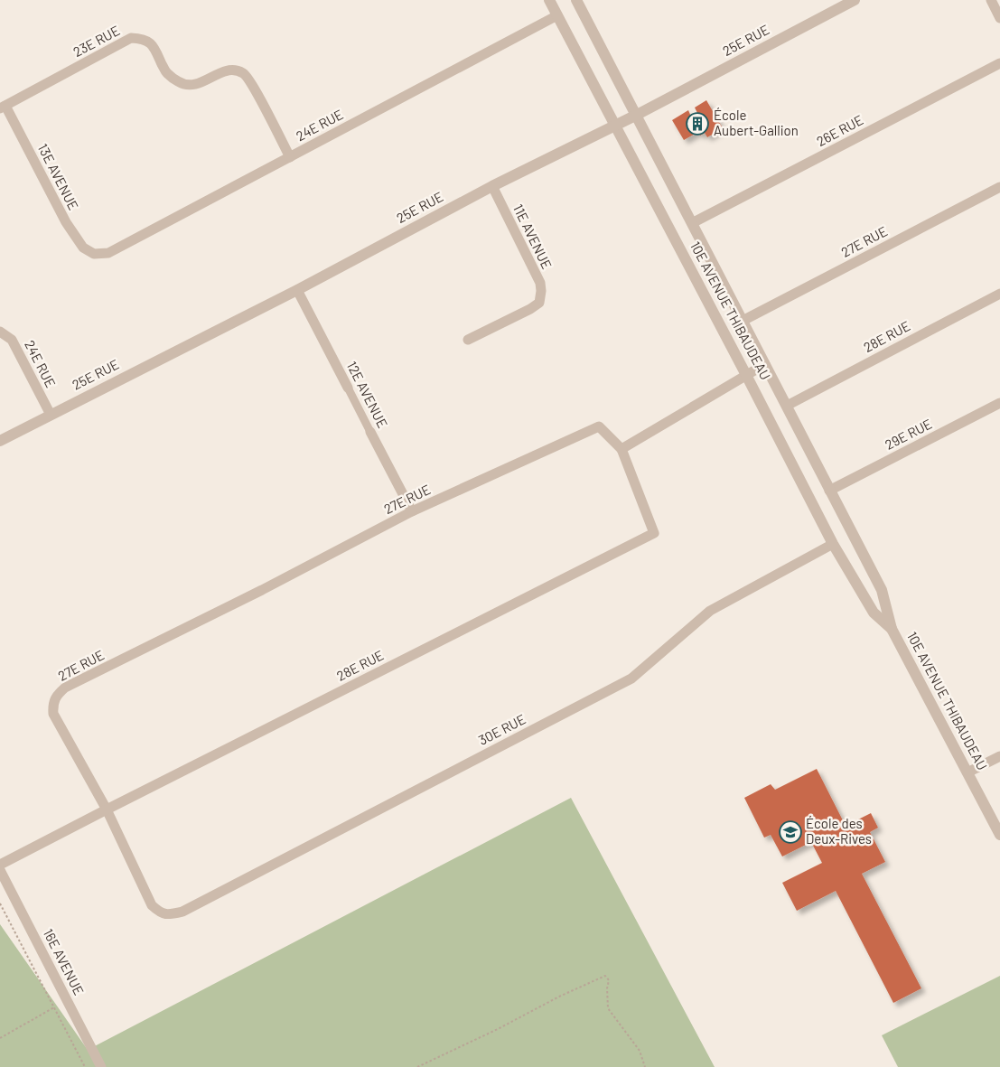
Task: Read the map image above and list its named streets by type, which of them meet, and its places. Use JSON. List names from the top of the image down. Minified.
{"streets":{"street":["25E RUE","23E RUE","24E RUE","26E RUE","13E AVENUE","11E AVENUE","27E RUE","10E AVENUE THIBAUDEAU","28E RUE","12E AVENUE","29E RUE","30E RUE","16E AVENUE"]},"crossings":[["25E RUE","24E RUE"],["25E RUE","11E AVENUE"],["25E RUE","10E AVENUE THIBAUDEAU"],["25E RUE","12E AVENUE"],["23E RUE","24E RUE"],["23E RUE","13E AVENUE"],["24E RUE","13E AVENUE"],["24E RUE","10E AVENUE THIBAUDEAU"],["26E RUE","10E AVENUE THIBAUDEAU"],["27E RUE","10E AVENUE THIBAUDEAU"],["27E RUE","28E RUE"],["27E RUE","12E AVENUE"],["27E RUE","30E RUE"],["10E AVENUE THIBAUDEAU","28E RUE"],["10E AVENUE THIBAUDEAU","29E RUE"],["10E AVENUE THIBAUDEAU","30E RUE"],["28E RUE","30E RUE"]],"places":{"building":["École Aubert-Gallion"],"school or university":["École des Deux-Rives"]}}
